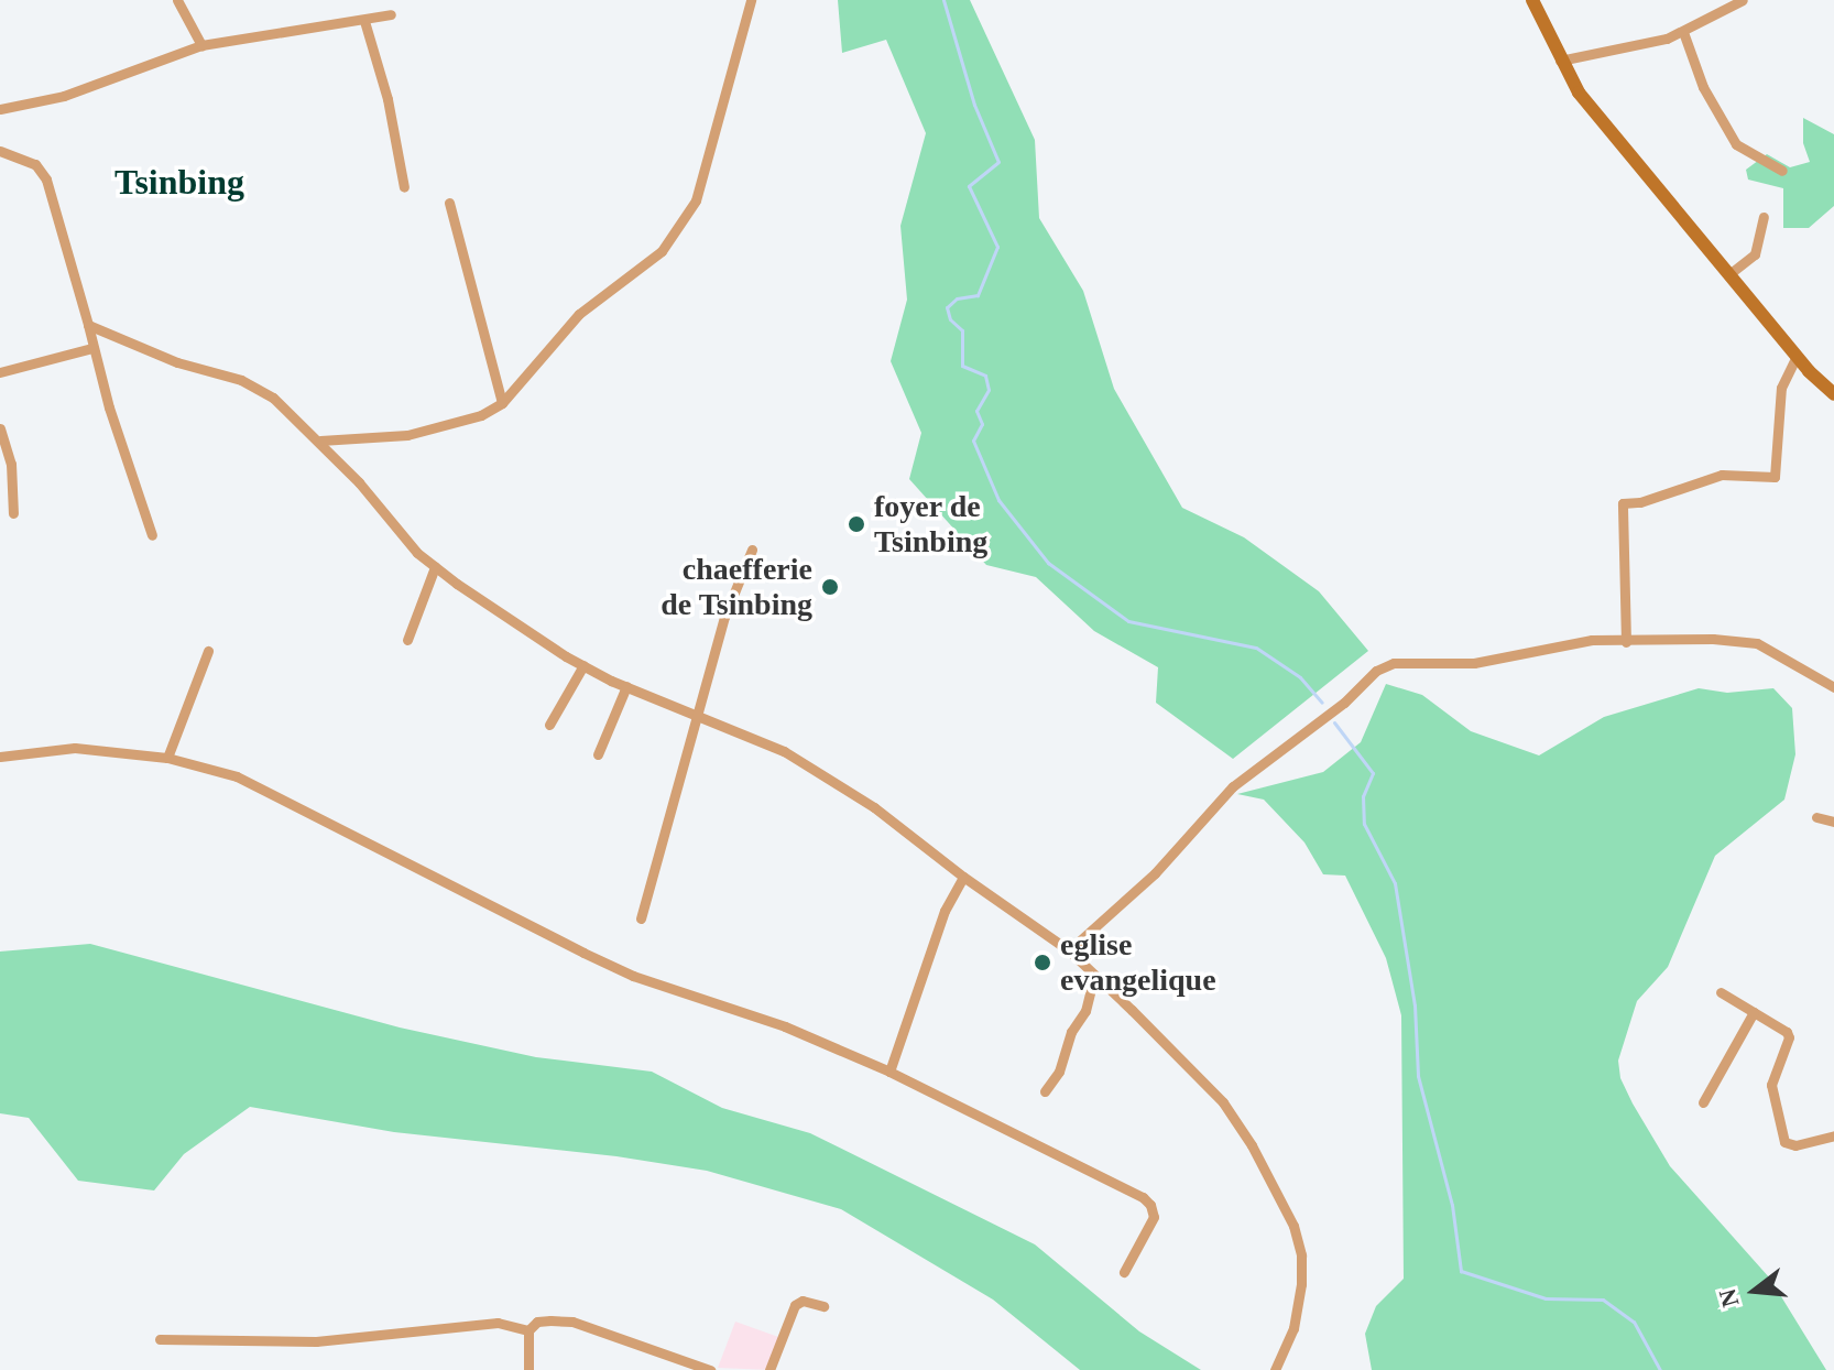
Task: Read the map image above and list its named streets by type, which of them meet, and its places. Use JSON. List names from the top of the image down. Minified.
{"districts":["Tsinbing"],"places":["foyer de Tsinbing","chaefferie de Tsinbing","eglise evangelique"],"north":"left"}
